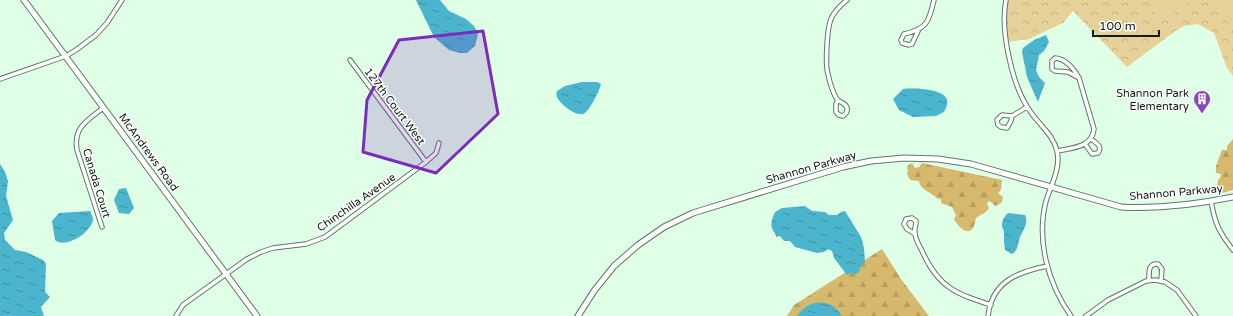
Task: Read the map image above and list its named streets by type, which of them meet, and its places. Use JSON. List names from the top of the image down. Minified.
{"streets":{"street":["127th Court West","McAndrews Road","Shannon Parkway","Canada Court","Chinchilla Avenue"]},"crossings":[["127th Court West","Chinchilla Avenue"],["McAndrews Road","Canada Court"],["McAndrews Road","Chinchilla Avenue"]],"places":{"building":["Shannon Park Elementary"]},"scale_bar":"100 m"}
